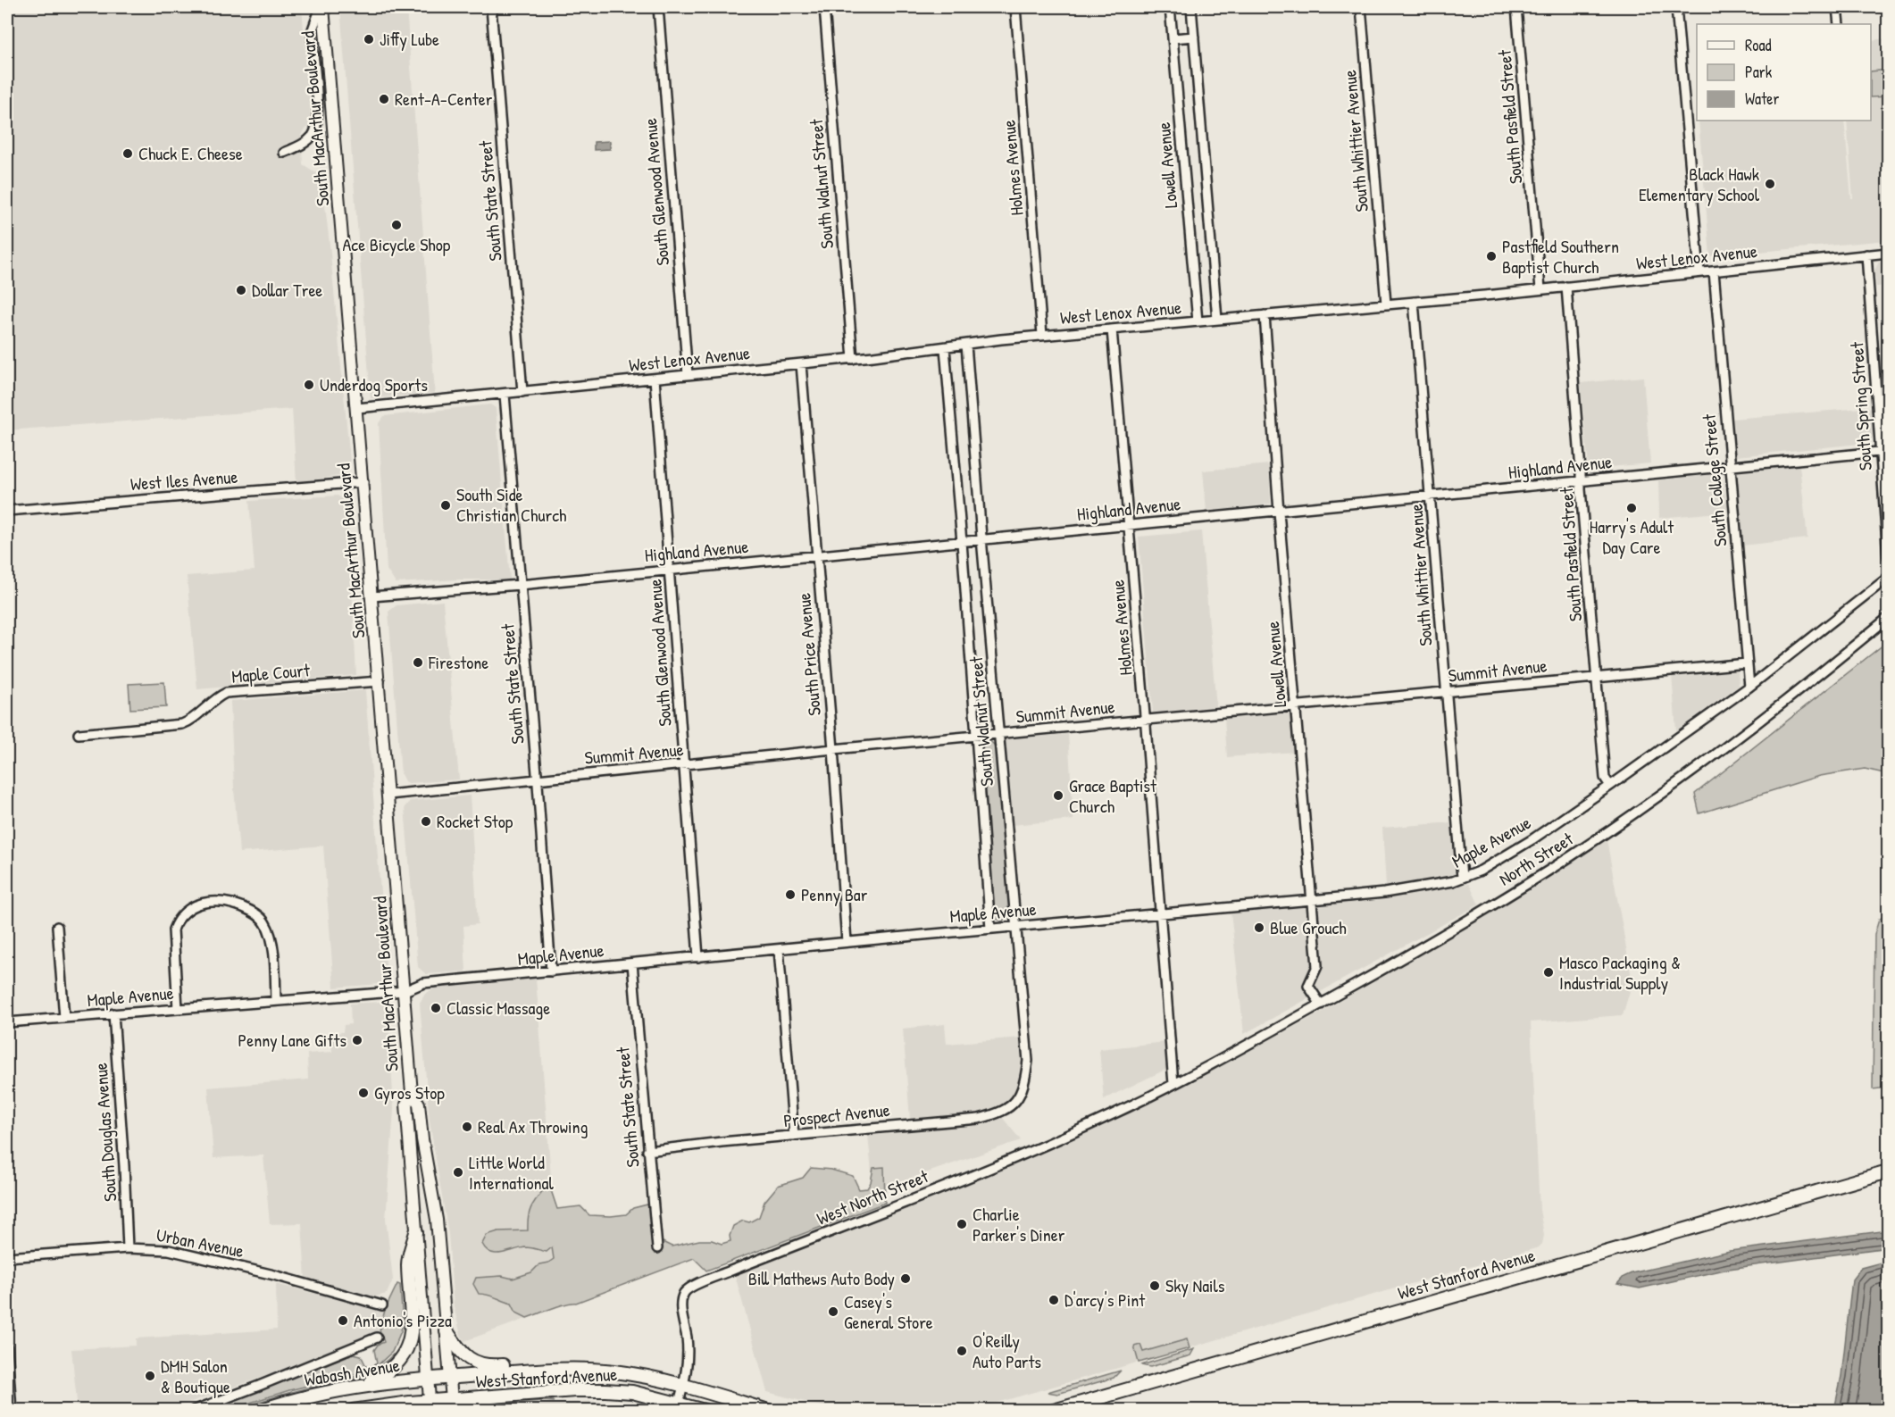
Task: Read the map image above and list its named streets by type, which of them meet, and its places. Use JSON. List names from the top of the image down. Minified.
{"streets":{"main road":["South MacArthur Boulevard","West Stanford Avenue","Wabash Avenue"],"street":["South Pasfield Street","South Whittier Avenue","Lowell Avenue","Holmes Avenue","South Walnut Street","South Glenwood Avenue","South State Street","West Lenox Avenue","South Spring Street","Highland Avenue","West Iles Avenue","South College Street","South Price Avenue","Summit Avenue","Maple Court","Maple Avenue","North Street","Prospect Avenue","South Douglas Avenue","West North Street","Urban Avenue"]},"crossings":[["South Pasfield Street","West Lenox Avenue"],["South Pasfield Street","Highland Avenue"],["South Pasfield Street","Summit Avenue"],["South Pasfield Street","Maple Avenue"],["South MacArthur Boulevard","West Lenox Avenue"],["South MacArthur Boulevard","Highland Avenue"],["South MacArthur Boulevard","West Iles Avenue"],["South MacArthur Boulevard","Summit Avenue"],["South MacArthur Boulevard","Maple Court"],["South MacArthur Boulevard","Maple Avenue"],["South MacArthur Boulevard","West Stanford Avenue"],["South MacArthur Boulevard","Wabash Avenue"],["South Whittier Avenue","West Lenox Avenue"],["South Whittier Avenue","Highland Avenue"],["South Whittier Avenue","Summit Avenue"],["South Whittier Avenue","Maple Avenue"],["Lowell Avenue","West Lenox Avenue"],["Lowell Avenue","Highland Avenue"],["Lowell Avenue","Summit Avenue"],["Lowell Avenue","Maple Avenue"],["Lowell Avenue","North Street"],["Holmes Avenue","West Lenox Avenue"],["Holmes Avenue","Highland Avenue"],["Holmes Avenue","Summit Avenue"],["Holmes Avenue","Maple Avenue"],["Holmes Avenue","North Street"],["Holmes Avenue","West North Street"],["South Walnut Street","West Lenox Avenue"],["South Walnut Street","Highland Avenue"],["South Walnut Street","Summit Avenue"],["South Walnut Street","Maple Avenue"],["South Walnut Street","Prospect Avenue"],["South Glenwood Avenue","West Lenox Avenue"],["South Glenwood Avenue","Highland Avenue"],["South Glenwood Avenue","Summit Avenue"],["South Glenwood Avenue","Maple Avenue"],["South State Street","West Lenox Avenue"],["South State Street","Highland Avenue"],["South State Street","Summit Avenue"],["South State Street","Maple Avenue"],["South State Street","Prospect Avenue"],["West Lenox Avenue","South Spring Street"],["West Lenox Avenue","South College Street"],["West Lenox Avenue","South Price Avenue"],["South Spring Street","Highland Avenue"],["Highland Avenue","South College Street"],["Highland Avenue","South Price Avenue"],["South College Street","Summit Avenue"],["South College Street","Maple Avenue"],["South Price Avenue","Summit Avenue"],["South Price Avenue","Maple Avenue"],["Maple Avenue","South Douglas Avenue"],["North Street","West North Street"],["South Douglas Avenue","Urban Avenue"],["West North Street","West Stanford Avenue"],["West Stanford Avenue","Wabash Avenue"]],"places":["Jiffy Lube","Rent-A-Center","Chuck E. Cheese","Black Hawk Elementary School","Ace Bicycle Shop","Pastfield Southern Baptist Church","Dollar Tree","Underdog Sports","South Side Christian Church","Harry's Adult Day Care","Firestone","Grace Baptist Church","Rocket Stop","Penny Bar","Blue Grouch","Masco Packaging & Industrial Supply","Classic Massage","Penny Lane Gifts","Gyros Stop","Real Ax Throwing","Little World International","Charlie Parker's Diner","Bill Mathews Auto Body","Sky Nails","D'arcy's Pint","Casey's General Store","Antonio's Pizza","O'Reilly Auto Parts","DMH Salon & Boutique"],"legend":["Road","Park","Water"]}
